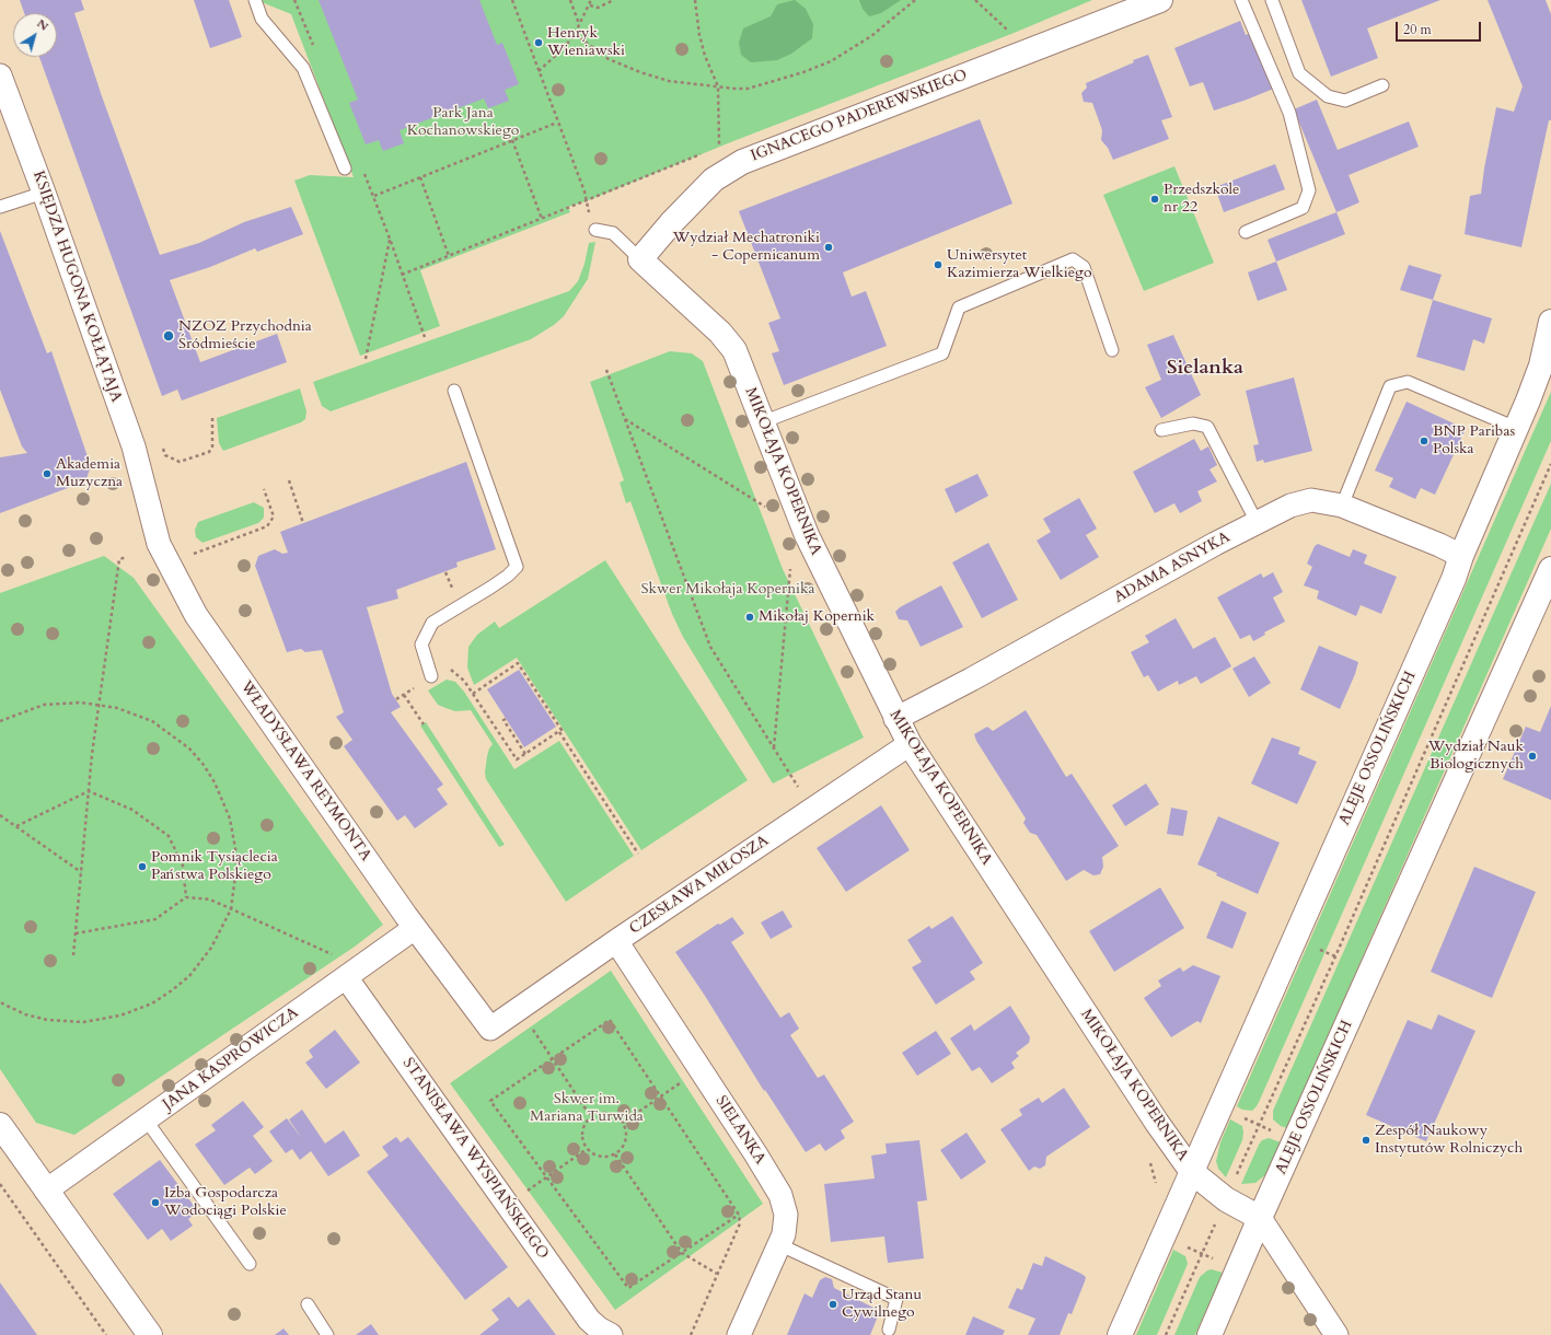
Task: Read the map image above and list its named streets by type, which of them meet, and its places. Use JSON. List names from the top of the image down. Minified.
{"streets":{"street":["IGNACEGO PADEREWSKIEGO","KSIĘDZA HUGONA KOŁŁĄTAJA","MIKOŁAJA KOPERNIKA","ADAMA ASNYKA","ALEJE OSSOLIŃSKICH","WŁADYSŁAWA REYMONTA","CZESŁAWA MIŁOSZA","JANA KASPROWICZA","SIELANKA","STANISŁAWA WYSPIAŃSKIEGO"]},"crossings":[["IGNACEGO PADEREWSKIEGO","MIKOŁAJA KOPERNIKA"],["KSIĘDZA HUGONA KOŁŁĄTAJA","WŁADYSŁAWA REYMONTA"],["MIKOŁAJA KOPERNIKA","ADAMA ASNYKA"],["MIKOŁAJA KOPERNIKA","ALEJE OSSOLIŃSKICH"],["MIKOŁAJA KOPERNIKA","CZESŁAWA MIŁOSZA"],["ADAMA ASNYKA","ALEJE OSSOLIŃSKICH"],["WŁADYSŁAWA REYMONTA","CZESŁAWA MIŁOSZA"],["WŁADYSŁAWA REYMONTA","JANA KASPROWICZA"],["CZESŁAWA MIŁOSZA","SIELANKA"],["JANA KASPROWICZA","STANISŁAWA WYSPIAŃSKIEGO"]],"districts":["Sielanka"],"parks":["Park Jana Kochanowskiego","Skwer Mikołaja Kopernika","Skwer im. Mariana Turwida"],"places":["Henryk Wieniawski","Przedszkole nr 22","Wydział Mechatroniki - Copernicanum","Uniwersytet Kazimierza Wielkiego","NZOZ Przychodnia Śródmieście","BNP Paribas Polska","Akademia Muzyczna","Mikołaj Kopernik","Wydział Nauk Biologicznych","Pomnik Tysiąclecia Państwa Polskiego","Zespół Naukowy Instytutów Rolniczych","Izba Gospodarcza Wodociągi Polskie","Urząd Stanu Cywilnego"],"scale_bar":"20 m","north":"top right"}
